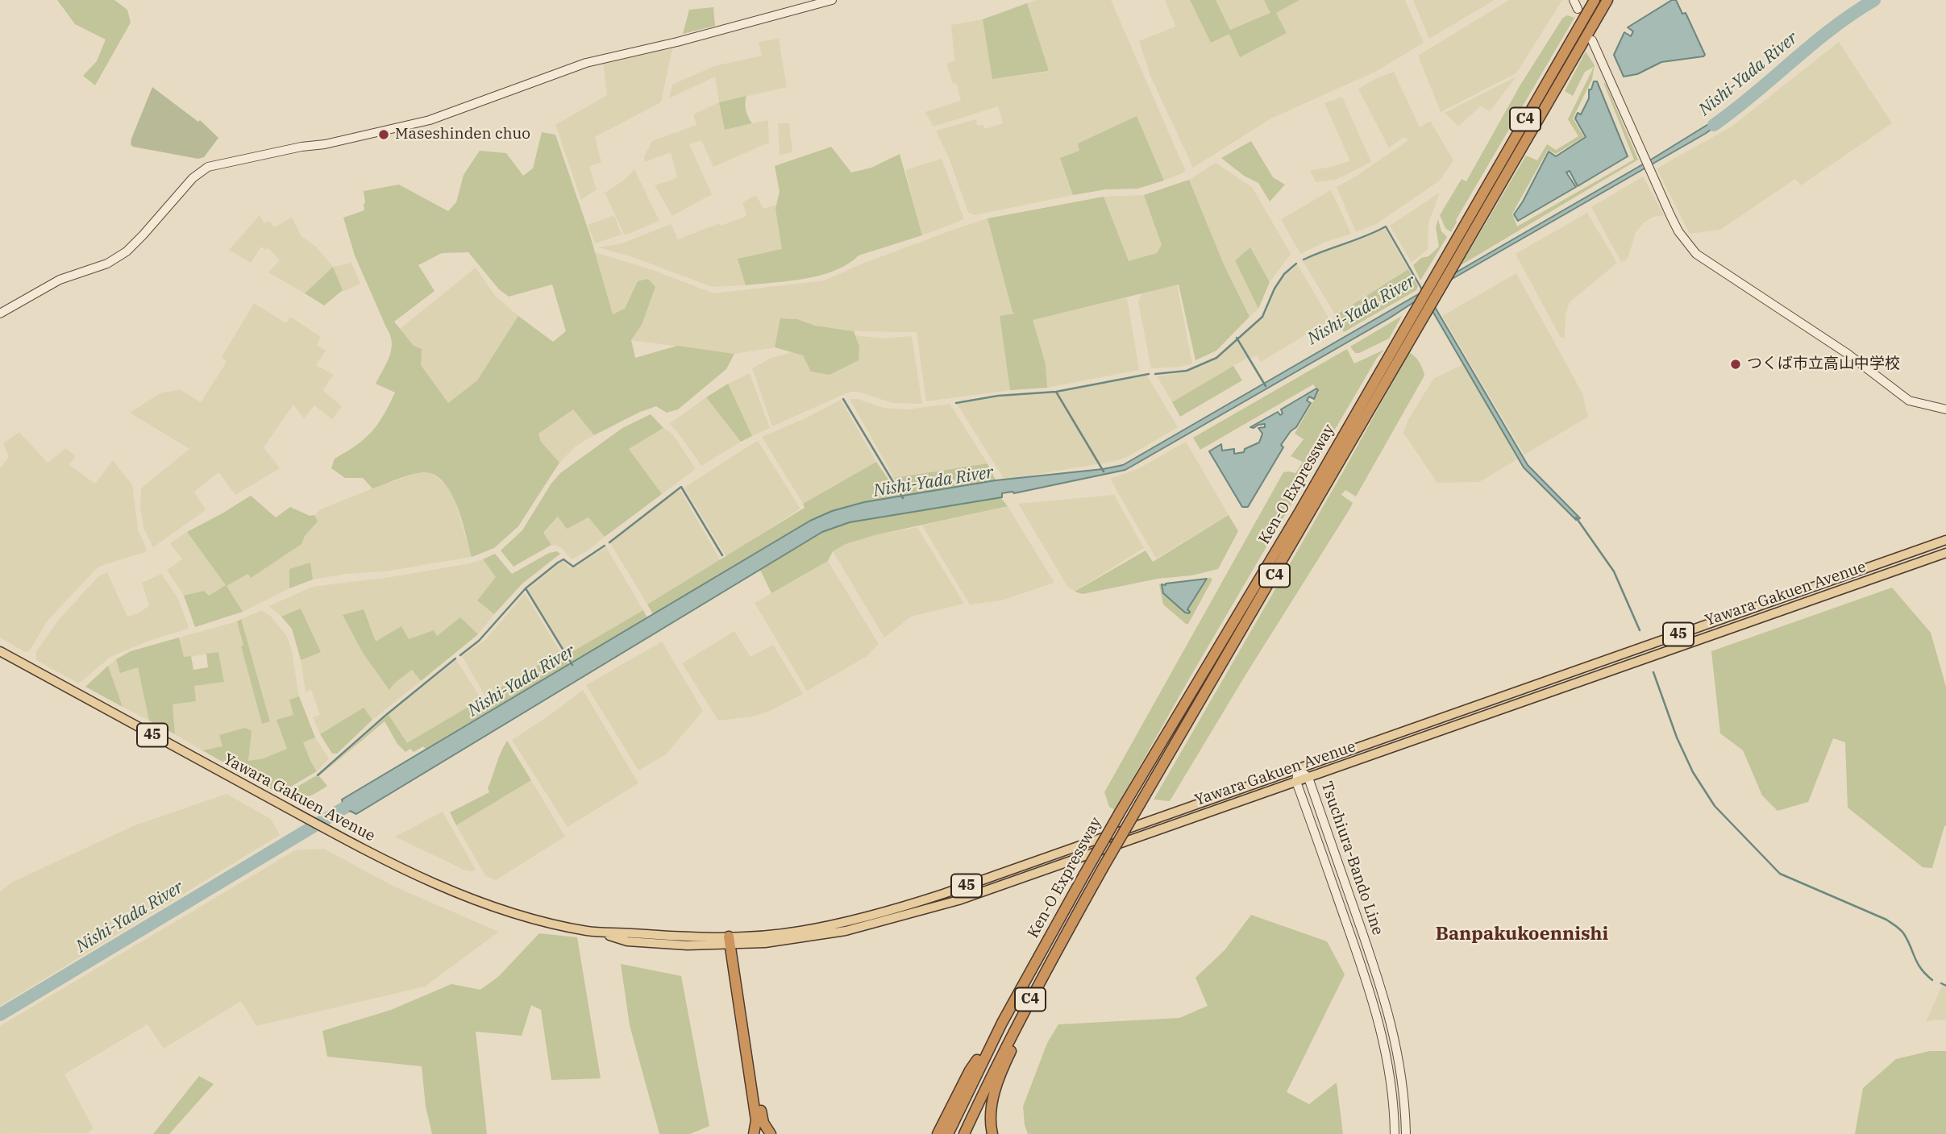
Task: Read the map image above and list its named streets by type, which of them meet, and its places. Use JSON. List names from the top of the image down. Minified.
{"streets":{"highway":["C4","Ken-O Expressway"],"main road":["Yawara Gakuen Avenue","45"],"street":["Tsuchiura-Bando Line"]},"crossings":[["Yawara Gakuen Avenue","Tsuchiura-Bando Line"]],"districts":["Banpakukoennishi"],"water":["Nishi-Yada River"],"places":["Maseshinden chuo","つくば市立高山中学校"]}
